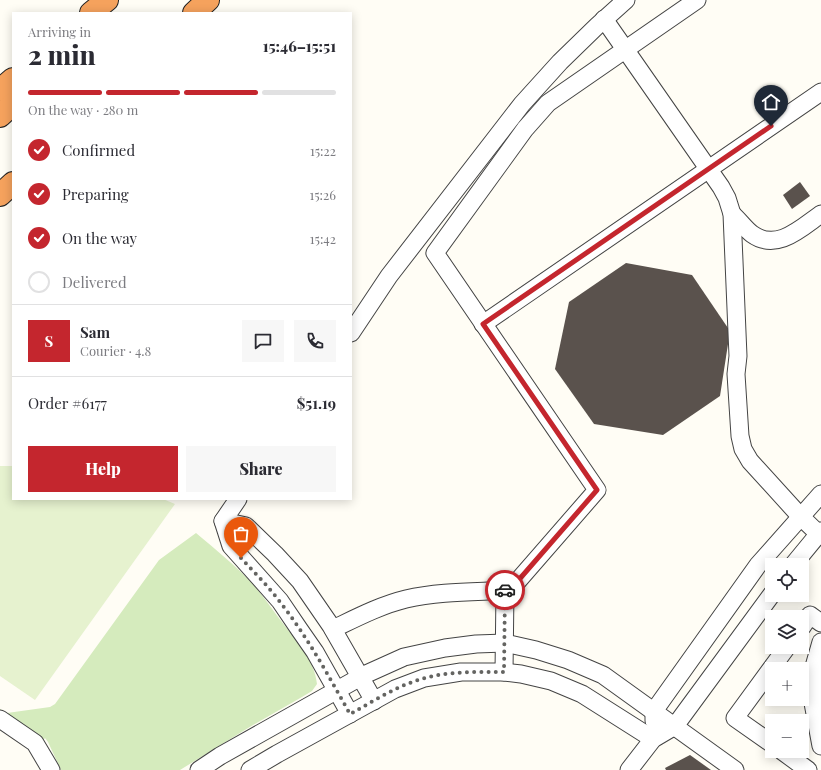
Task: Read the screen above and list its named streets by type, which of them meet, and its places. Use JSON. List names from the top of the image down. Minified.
{"page":{"heading":["2 min","Arriving in","15:46–15:51"],"panel":["Sam","Courier · 4.8","Order #6177","$51.19"],"bar":"On the way · 280 m","list":[["Confirmed","15:22"],["Preparing","15:26"],["On the way","15:42"],"Delivered"],"round":"S","buttons":["Help","Share"],"map_buttons":["+","−"]}}
